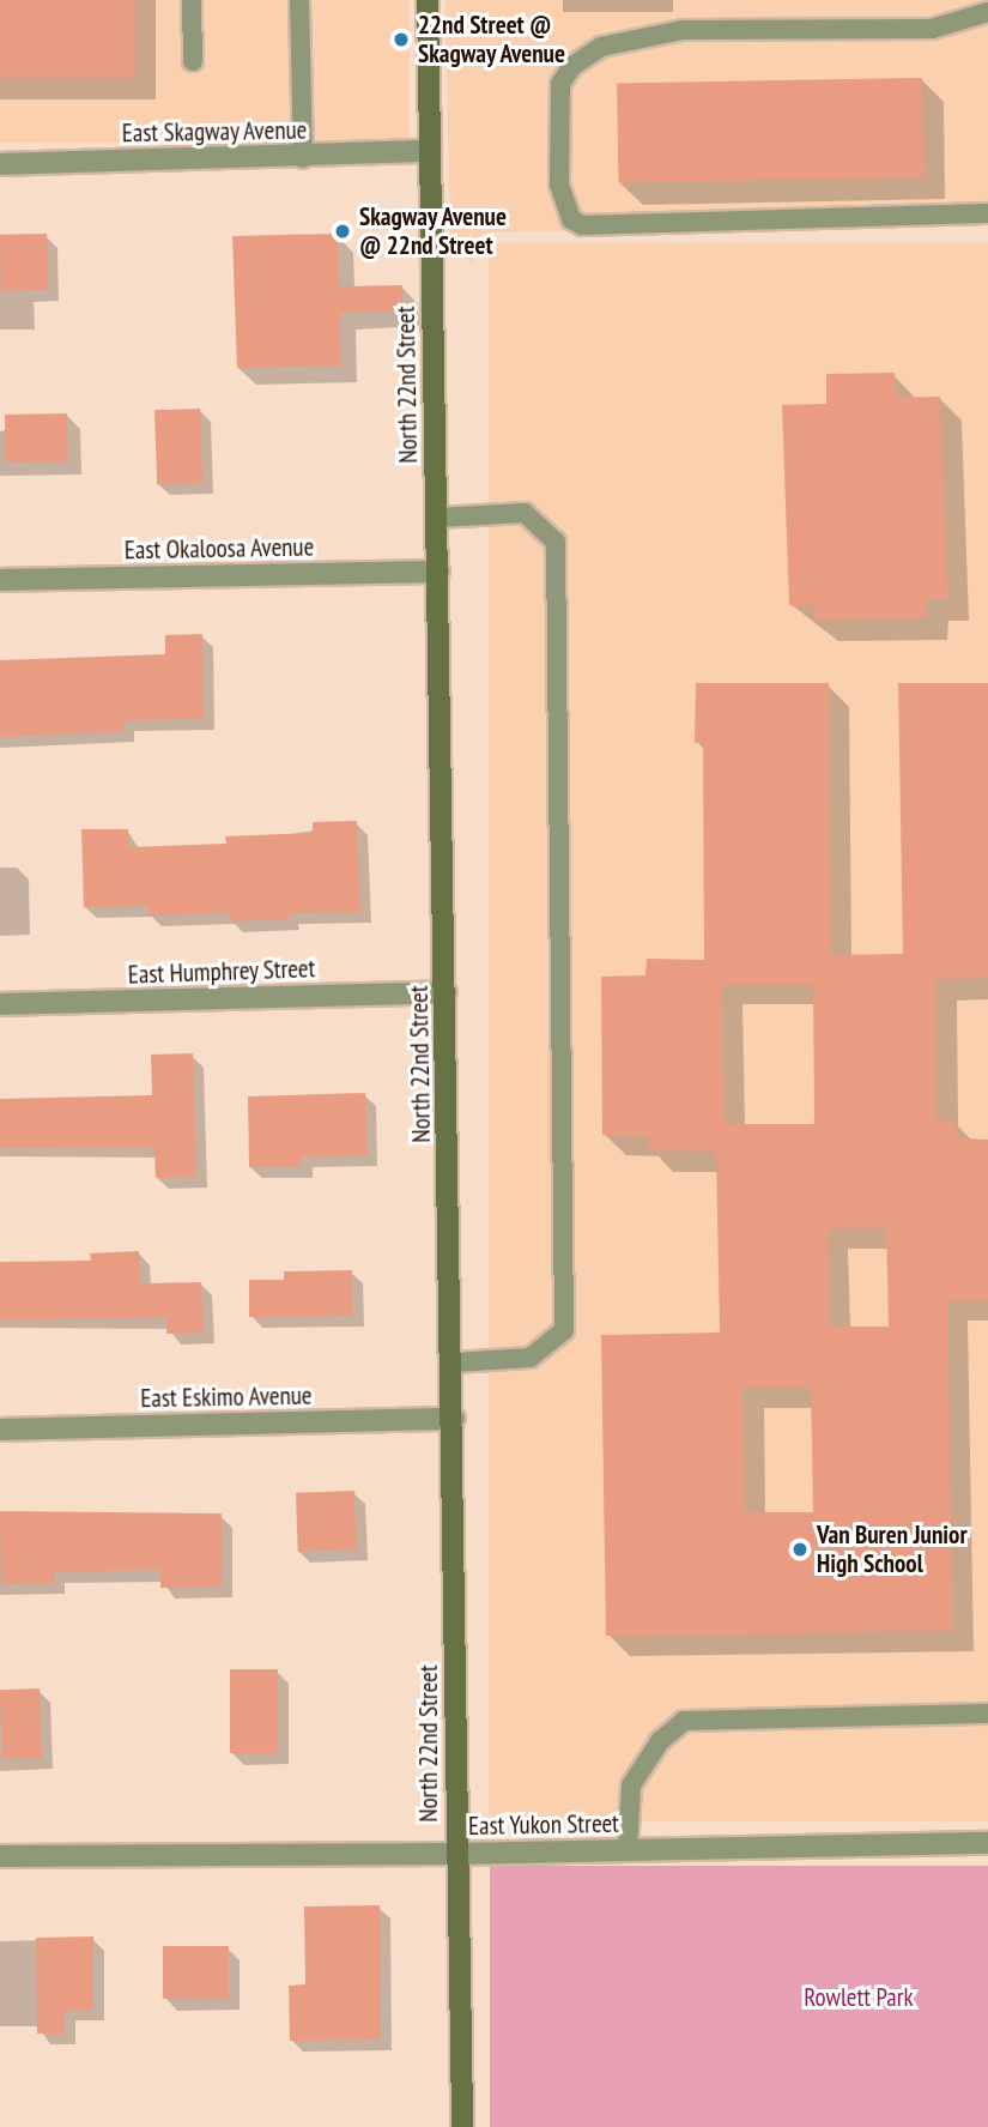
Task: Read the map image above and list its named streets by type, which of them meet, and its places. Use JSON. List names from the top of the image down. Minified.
{"streets":{"street":["East Skagway Avenue","North 22nd Street","East Okaloosa Avenue","East Humphrey Street","East Eskimo Avenue","East Yukon Street"]},"crossings":[["East Skagway Avenue","North 22nd Street"],["North 22nd Street","East Okaloosa Avenue"],["North 22nd Street","East Humphrey Street"],["North 22nd Street","East Eskimo Avenue"],["North 22nd Street","East Yukon Street"]],"parks":["Rowlett Park"],"places":["22nd Street @ Skagway Avenue","Skagway Avenue @ 22nd Street","Van Buren Junior High School"]}
